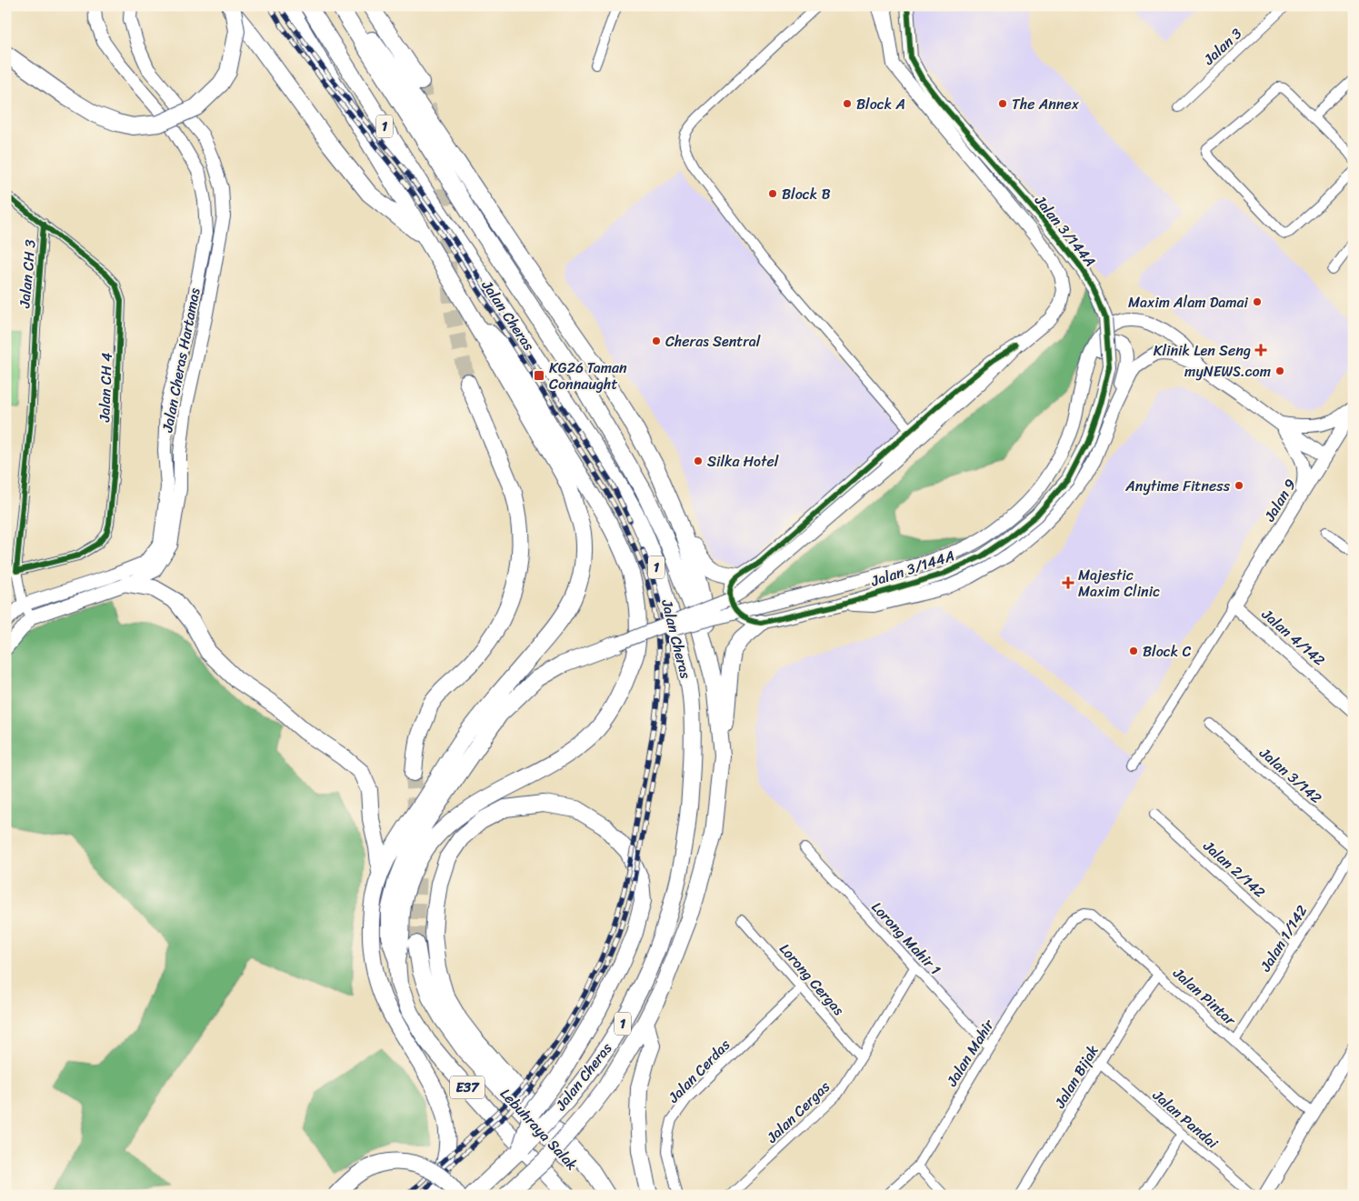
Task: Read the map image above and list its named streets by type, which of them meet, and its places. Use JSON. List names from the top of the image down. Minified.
{"streets":{"highway":["1","Jalan Cheras","E37","Lebuhraya Salak"],"street":["Jalan 3","Jalan 3/144A","Jalan CH 3","Jalan Cheras Hartamas","Jalan CH 4","Jalan 9","Jalan 4/142","Jalan 3/142","Jalan 2/142","Lorong Mahir 1","Jalan 1/142","Lorong Cergas","Jalan Pintar","Jalan Mahir","Jalan Cerdas","Jalan Bijak","Jalan Cergas","Jalan Pandai"]},"crossings":[["Jalan CH 3","Jalan Cheras Hartamas"],["Jalan CH 3","Jalan CH 4"],["Jalan 9","Jalan 4/142"],["Jalan 3/142","Jalan 1/142"],["Jalan 2/142","Jalan 1/142"],["Lorong Mahir 1","Jalan Mahir"],["Lorong Mahir 1","Jalan Cergas"],["Jalan 1/142","Jalan Pintar"],["Lorong Cergas","Jalan Cerdas"],["Lorong Cergas","Jalan Cergas"],["Jalan Pintar","Jalan Mahir"],["Jalan Pintar","Jalan Bijak"],["Jalan Bijak","Jalan Pandai"]],"places":{"other":["Block A","The Annex","Block B","Maxim Alam Damai","Cheras Sentral","myNEWS.com","Silka Hotel","Anytime Fitness","Block C"],"health":["Klinik Len Seng","Majestic Maxim Clinic"],"transit":["KG26 Taman Connaught"]}}
